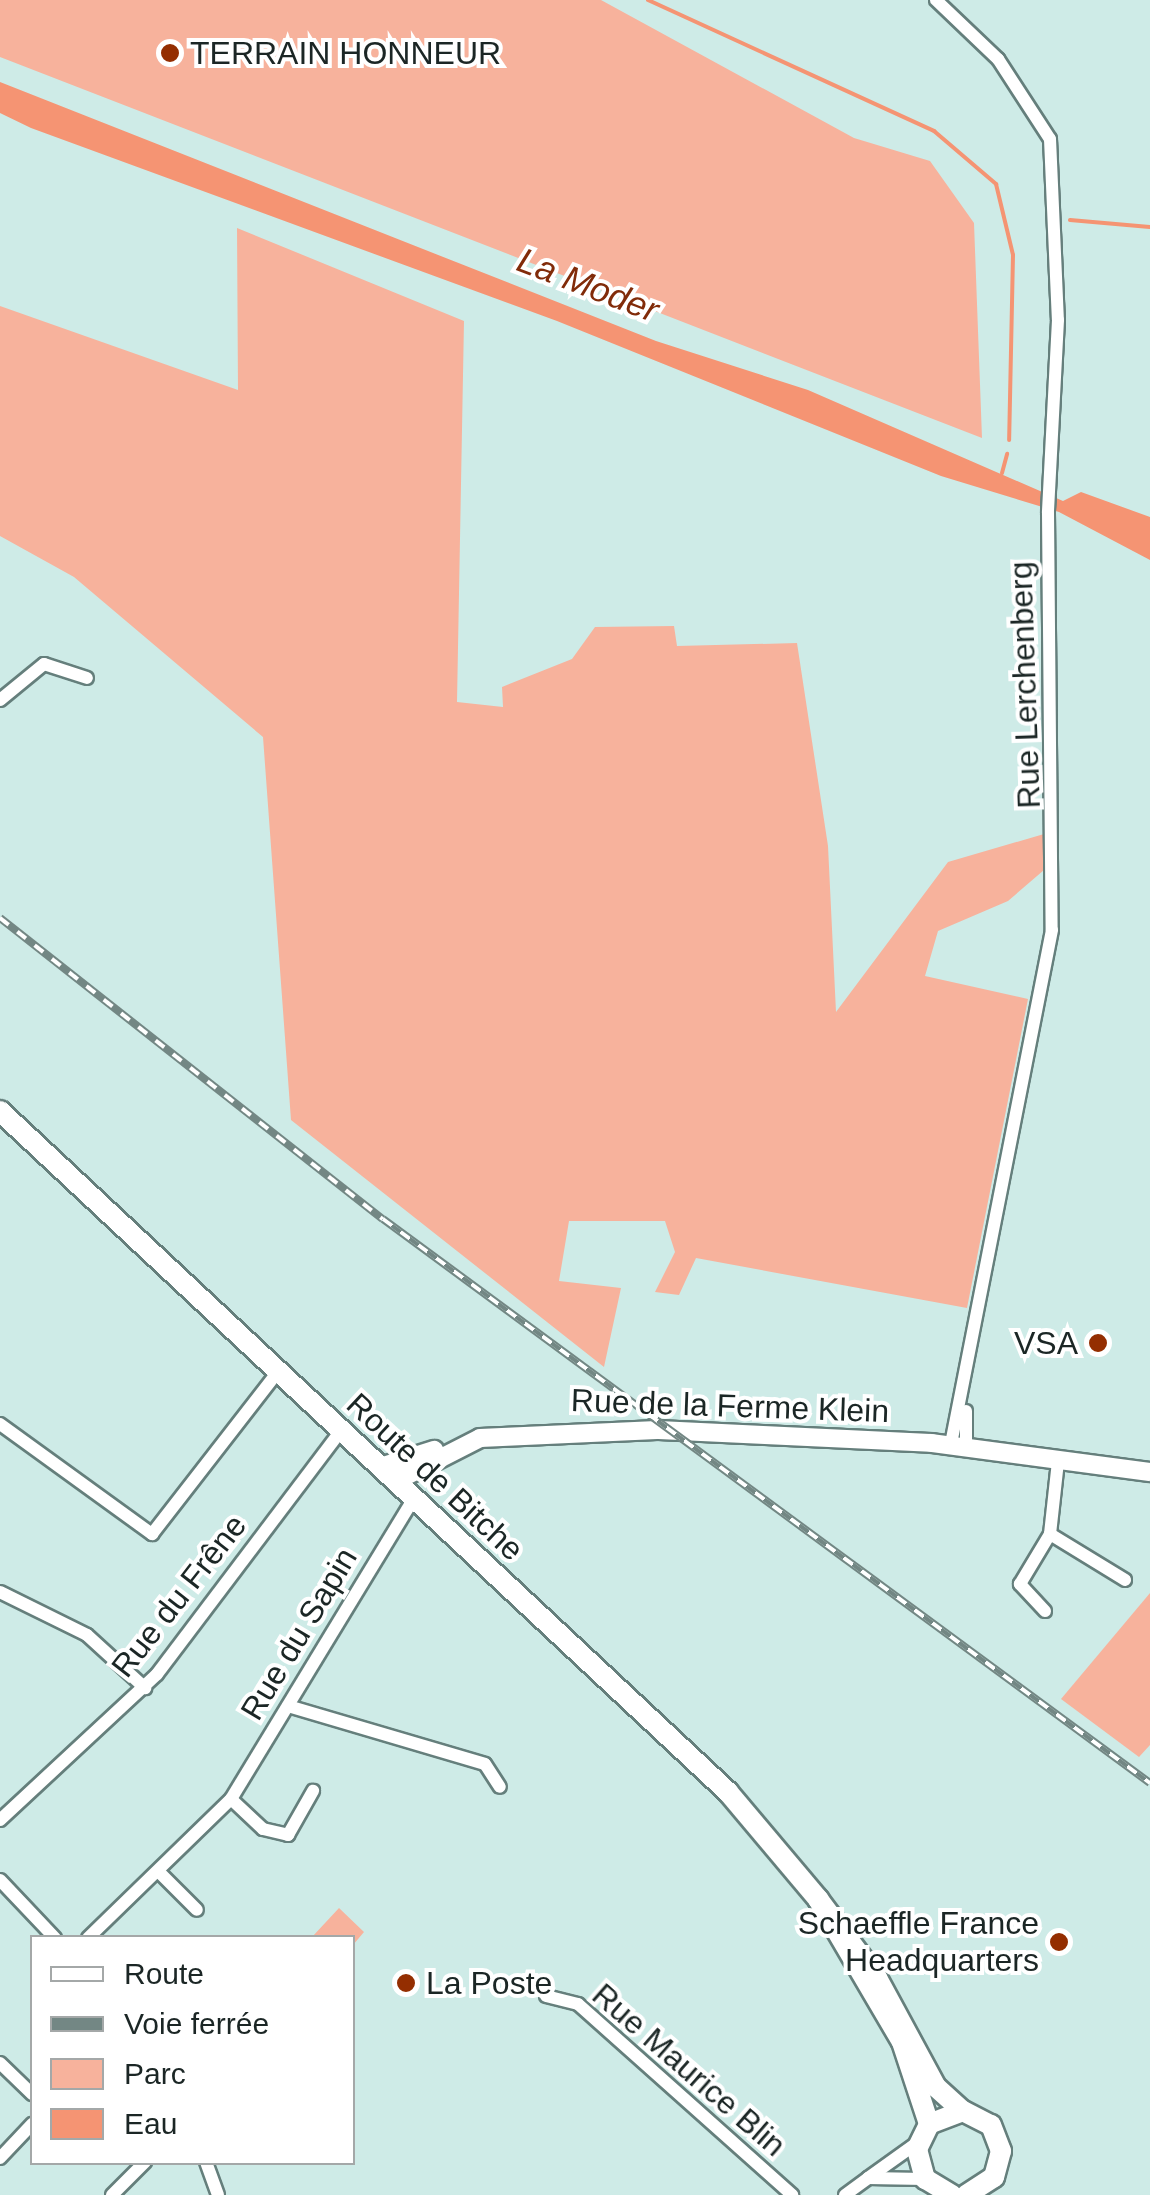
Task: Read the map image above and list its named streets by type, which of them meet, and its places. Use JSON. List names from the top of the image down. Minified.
{"streets":{"main road":["Route de Bitche"],"street":["Rue Lerchenberg","Rue de la Ferme Klein","Rue du Frêne","Rue du Sapin","Rue Maurice Blin"]},"crossings":[["Rue Lerchenberg","Rue de la Ferme Klein"],["Rue de la Ferme Klein","Route de Bitche"],["Route de Bitche","Rue du Frêne"],["Route de Bitche","Rue du Sapin"]],"water":["La Moder"],"places":["TERRAIN HONNEUR","VSA","Schaeffle France Headquarters","La Poste"],"legend":["Route","Voie ferrée","Parc","Eau"]}
